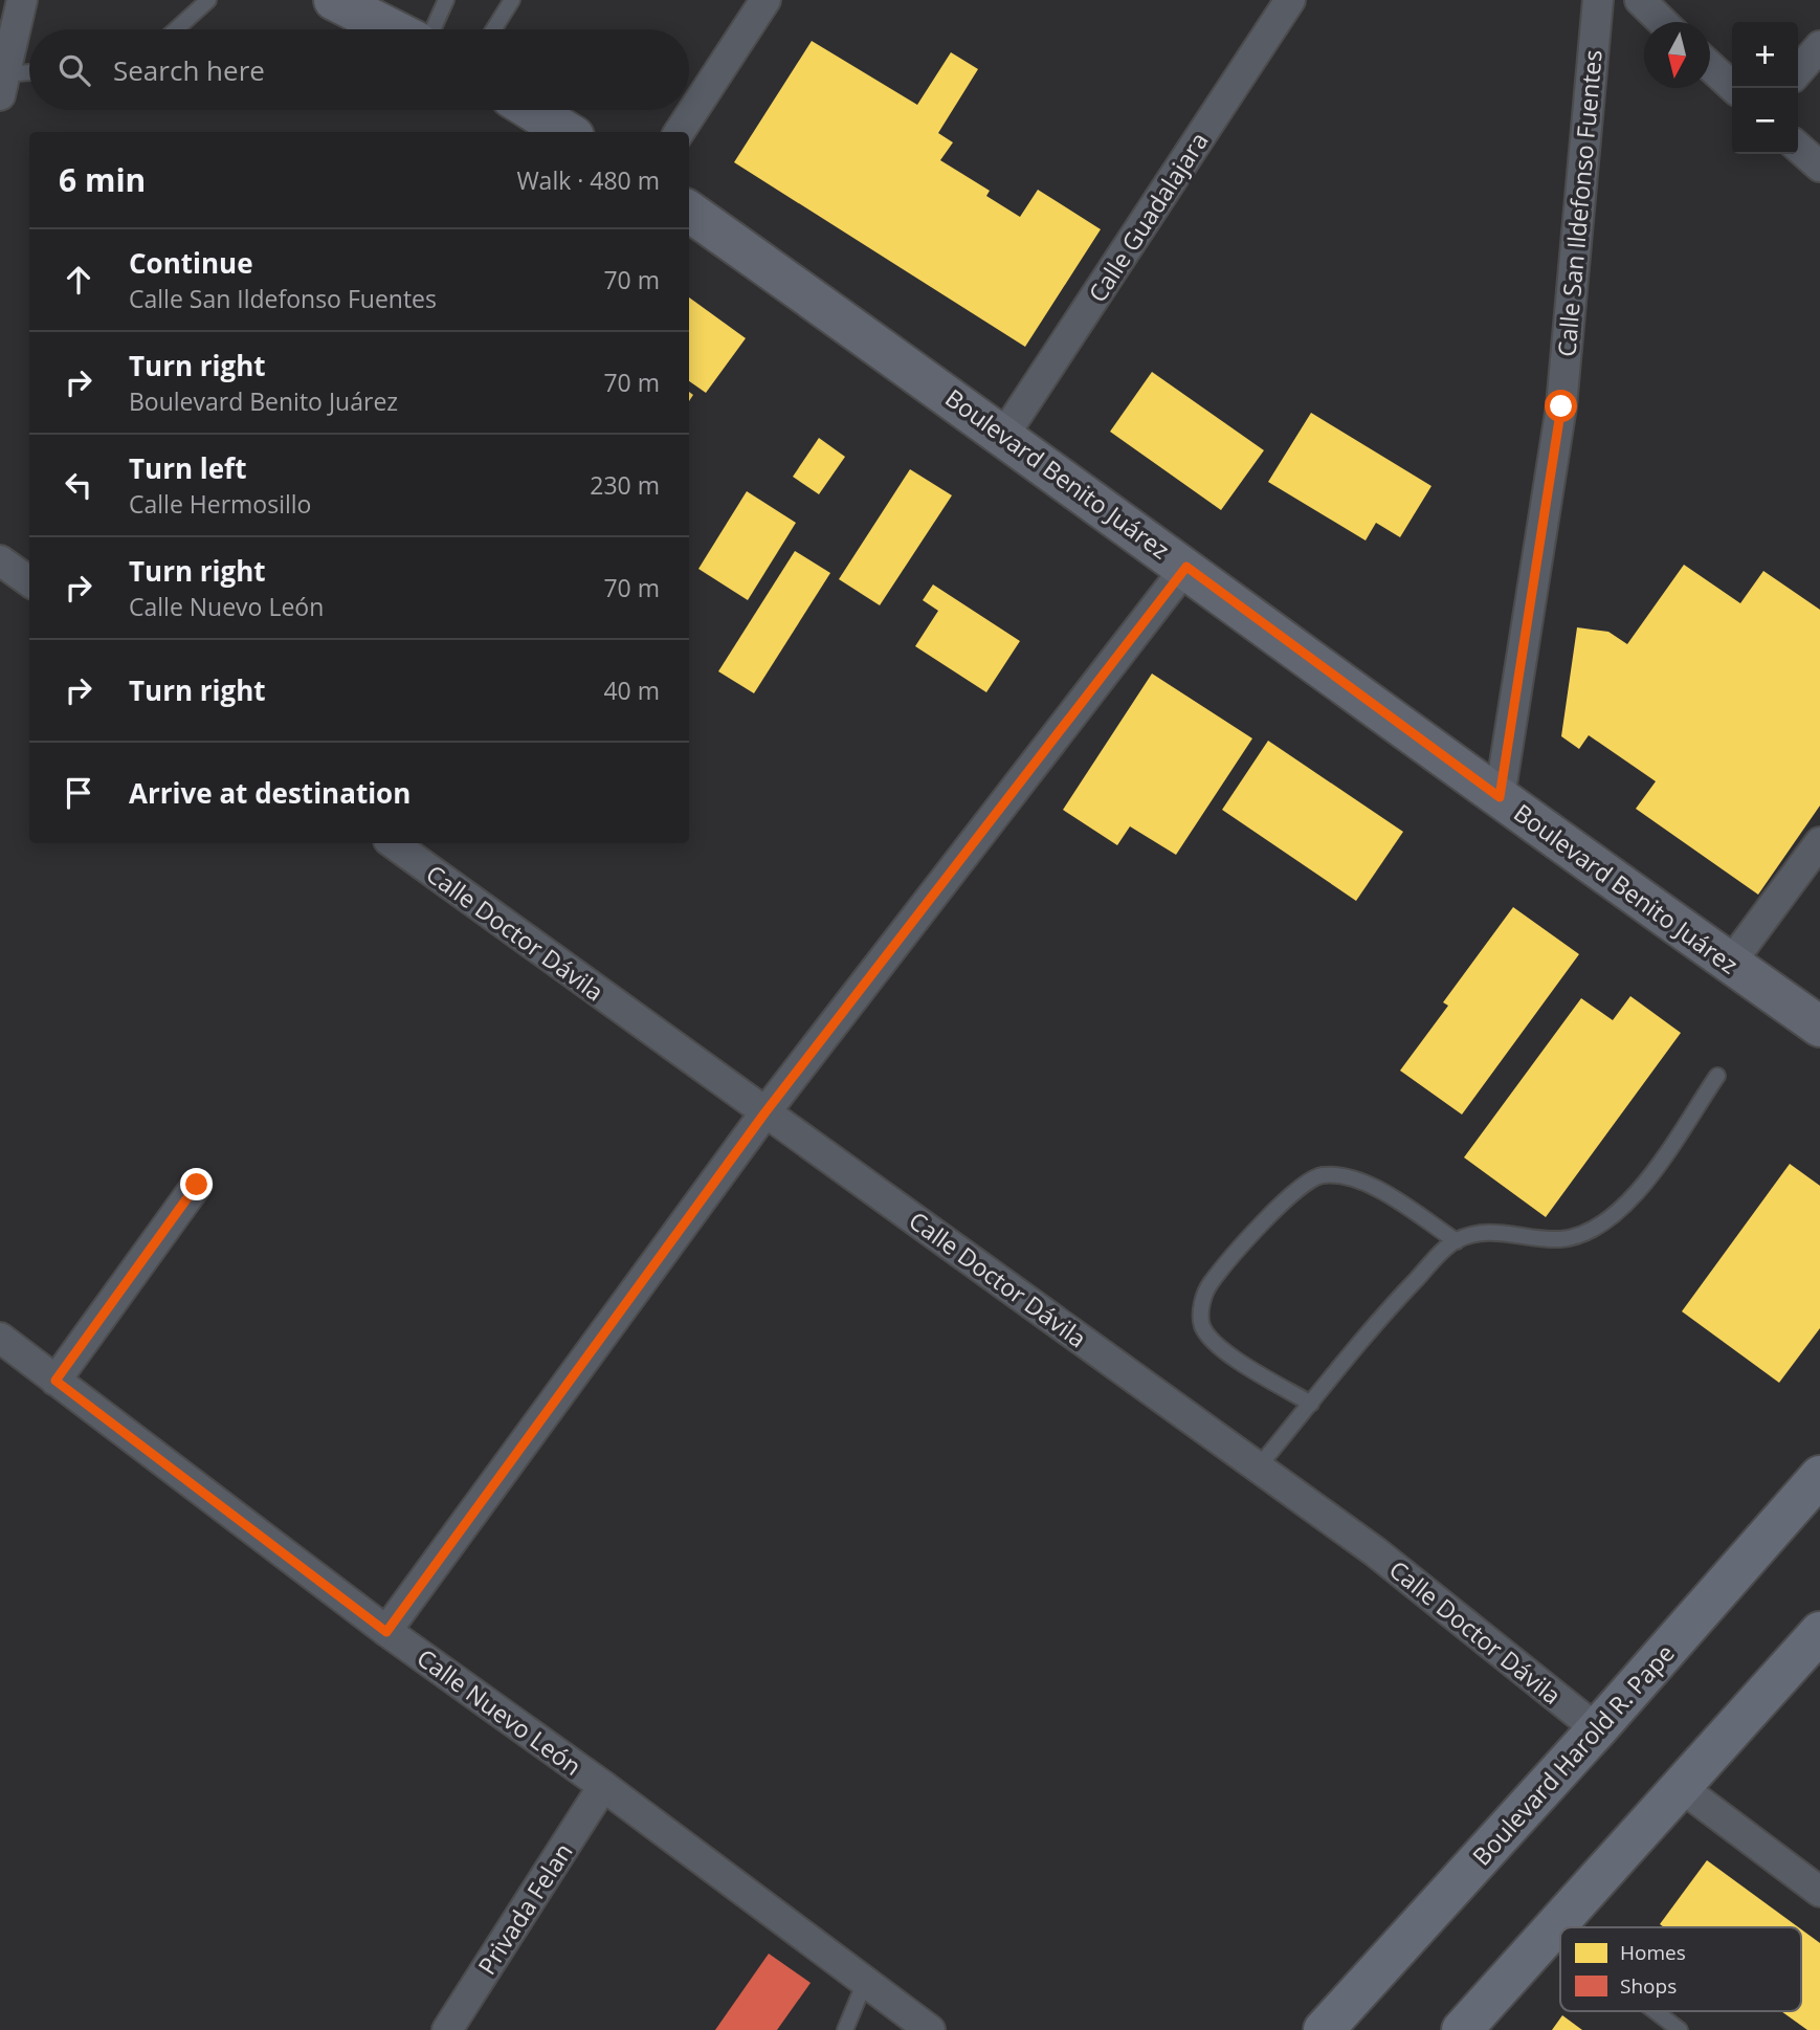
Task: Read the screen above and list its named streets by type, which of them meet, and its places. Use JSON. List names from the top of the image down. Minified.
{"streets":{"highway":["Boulevard Harold R. Pape"],"main road":["Boulevard Benito Juárez"],"street":["Calle San Ildefonso Fuentes","Calle Guadalajara","Calle Doctor Dávila","Calle Nuevo León","Privada Felan"]},"crossings":[["Calle San Ildefonso Fuentes","Boulevard Benito Juárez"],["Calle Guadalajara","Boulevard Benito Juárez"],["Calle Doctor Dávila","Boulevard Harold R. Pape"],["Calle Nuevo León","Privada Felan"]],"legend":["Homes","Shops"],"north":"bottom","page":{"map_buttons":["+","−"],"search":"Search here","heading":["6 min","Walk · 480 m"],"list":[["Continue","Calle San Ildefonso Fuentes","70 m"],["Turn right","Boulevard Benito Juárez","70 m"],["Turn left","Calle Hermosillo","230 m"],["Turn right","Calle Nuevo León","70 m"],["Turn right","40 m"],"Arrive at destination"]}}
